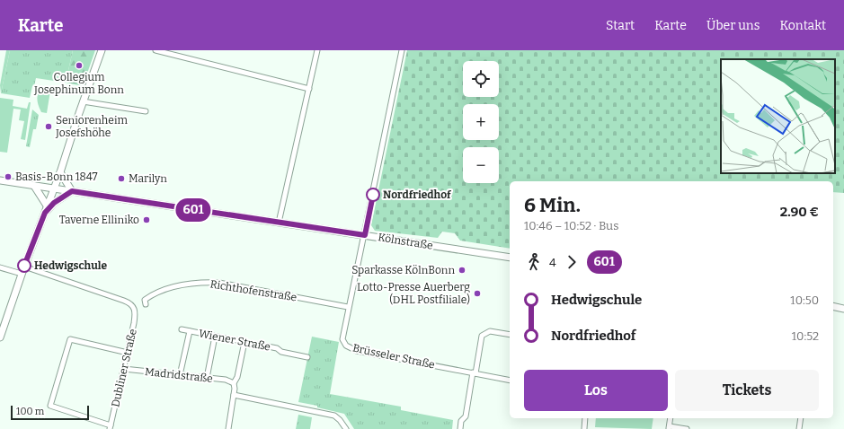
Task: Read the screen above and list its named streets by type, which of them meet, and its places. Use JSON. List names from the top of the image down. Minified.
{"streets":{"main road":["Kölnstraße"],"street":["Richthofenstraße","Wiener Straße","Brüsseler Straße","Dubliner Straße","Madridstraße"]},"crossings":[["Kölnstraße","Brüsseler Straße"],["Richthofenstraße","Brüsseler Straße"],["Dubliner Straße","Madridstraße"]],"places":["Collegium Josephinum Bonn","Seniorenheim Josefshöhe","Basis-Bonn 1847","Marilyn","Nordfriedhof","Taverne Elliniko","Hedwigschule","Sparkasse KölnBonn","Lotto-Presse Auerberg (DHL Postfiliale)"],"lines":["bus line 601"],"scale_bar":"100 m","page":{"header":"Karte","nav":["Start","Karte","Über uns","Kontakt"],"on_map":"601","map_buttons":["+","−"],"heading":["6 Min.","10:46 – 10:52 · Bus","2.90 €"],"legs":["4","601"],"list":[{"name":"Hedwigschule","value":"10:50"},{"name":"Nordfriedhof","value":"10:52"}],"buttons":["Los","Tickets"],"scale":"100 m"}}
